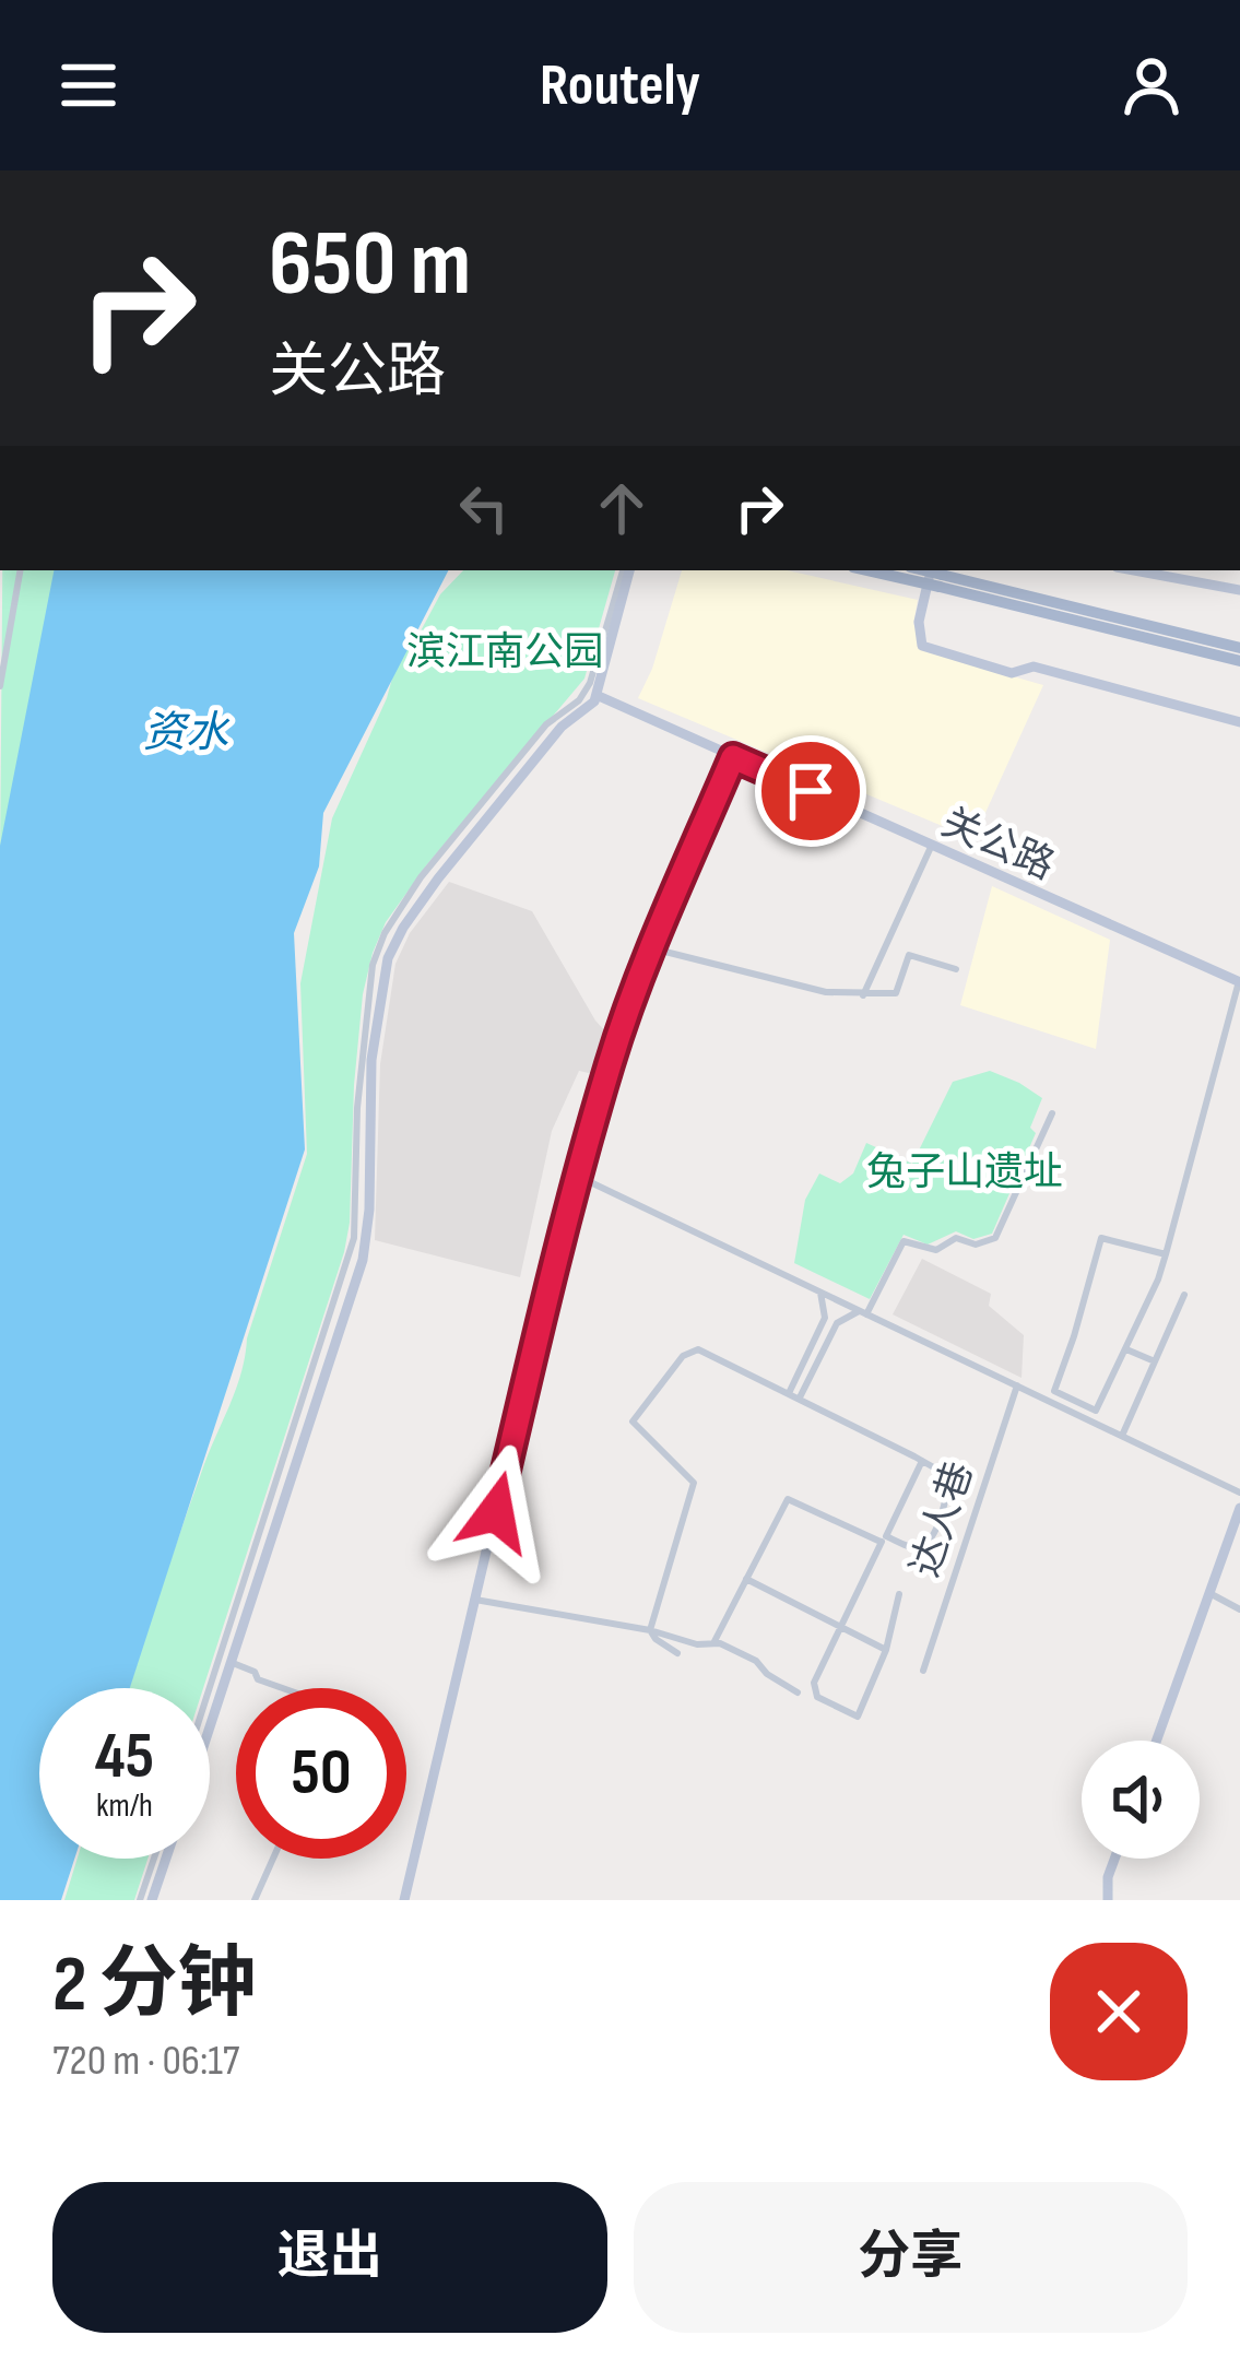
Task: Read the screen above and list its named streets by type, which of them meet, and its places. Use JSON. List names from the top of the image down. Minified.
{"streets":{"street":["关公路","达人巷"]},"water":["资水"],"parks":["滨江南公园","兔子山遗址"],"page":{"header":"Routely","turn":["650 m","关公路"],"speed":"45 km/h","limit":"50","heading":["2 分钟","720 m · 06:17"],"buttons":["退出","分享"]}}
